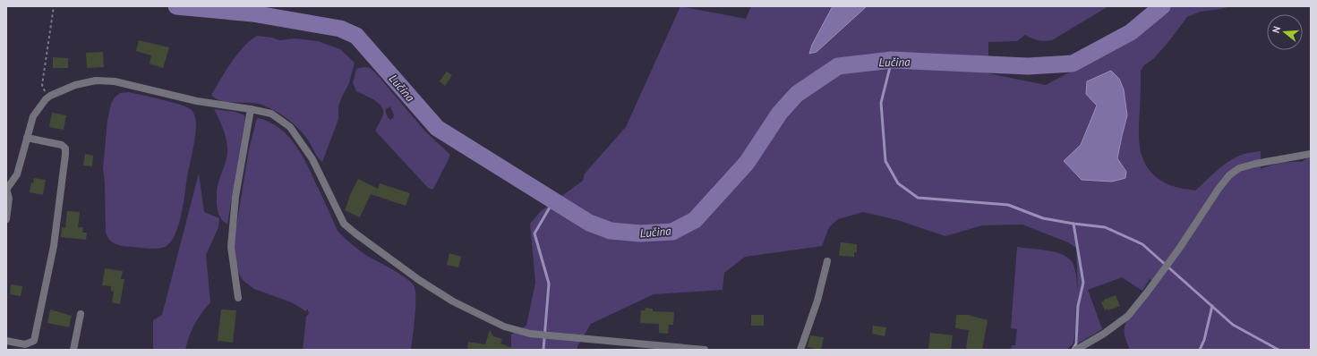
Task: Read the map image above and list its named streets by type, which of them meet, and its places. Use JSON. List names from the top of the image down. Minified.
{"water":["Lučina"],"north":"left"}
